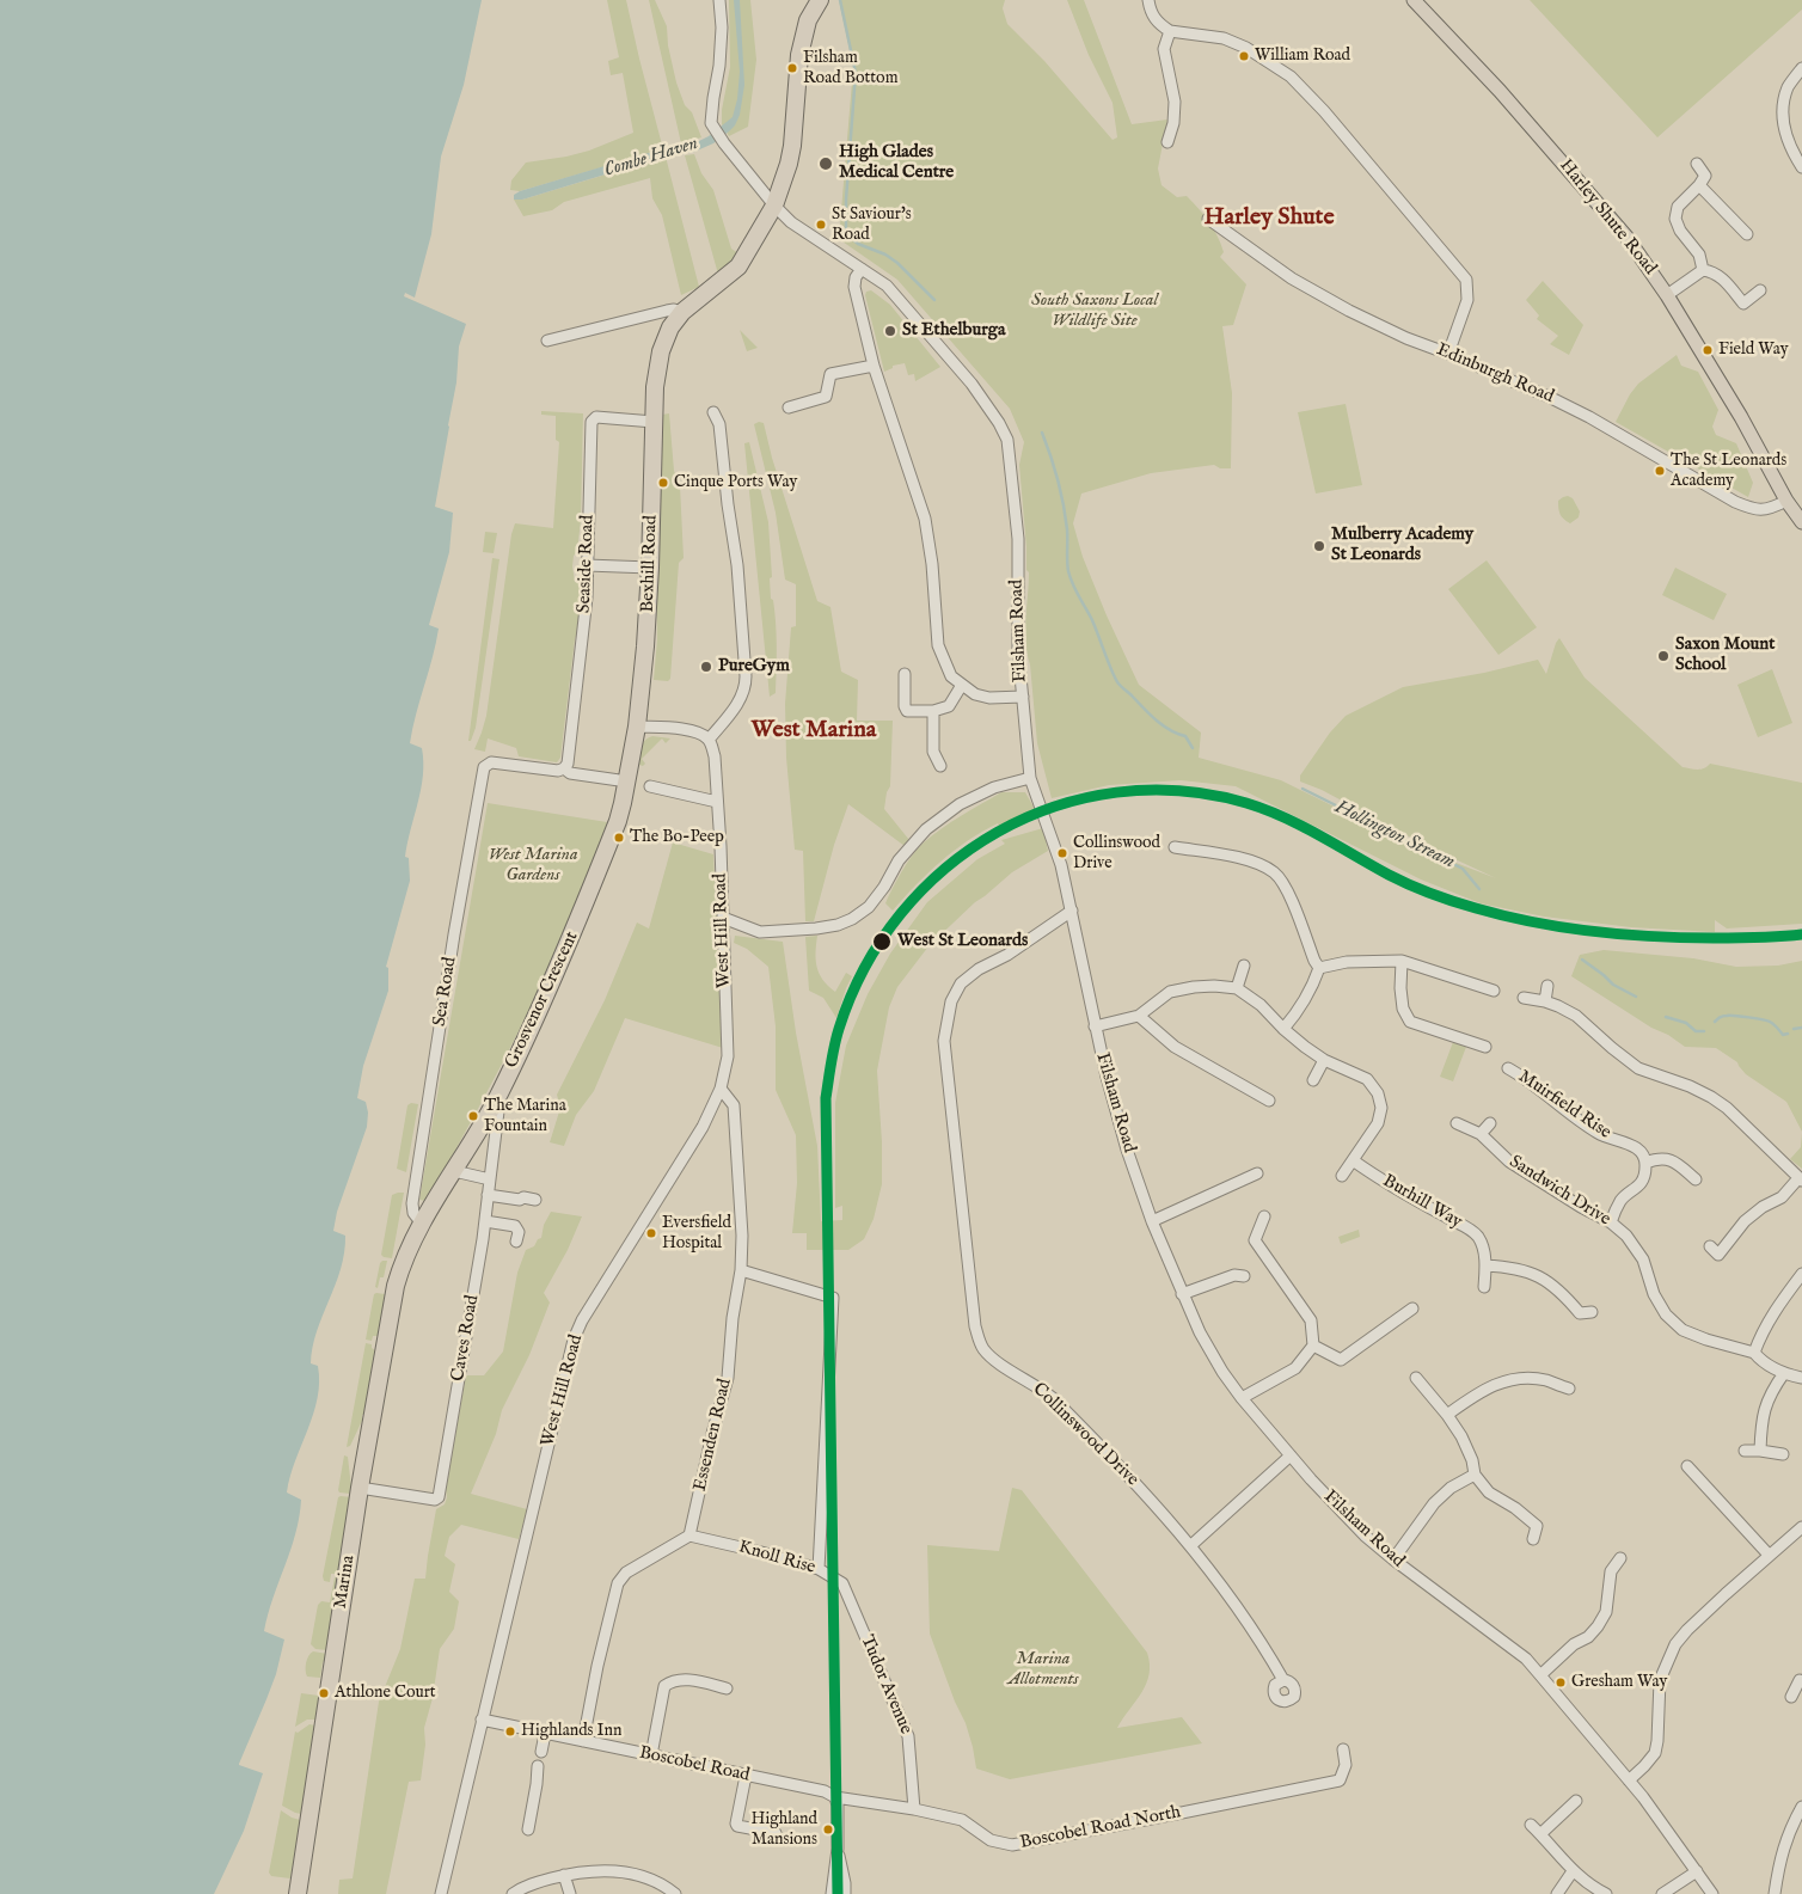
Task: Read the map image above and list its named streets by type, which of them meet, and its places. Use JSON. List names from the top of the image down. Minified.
{"streets":{"highway":["Bexhill Road","Grosvenor Crescent","Marina"],"main road":["Harley Shute Road"],"street":["Edinburgh Road","Seaside Road","Filsham Road","West Hill Road","Sea Road","Muirfield Rise","Sandwich Drive","Burhill Way","Caves Road","Essenden Road","Collinswood Drive","Knoll Rise","Tudor Avenue","Boscobel Road","Boscobel Road North"]},"crossings":[["Harley Shute Road","Edinburgh Road"],["Seaside Road","Bexhill Road"],["Seaside Road","Sea Road"],["Bexhill Road","Filsham Road"],["Bexhill Road","Grosvenor Crescent"],["Filsham Road","Collinswood Drive"],["West Hill Road","Essenden Road"],["West Hill Road","Boscobel Road"],["Sea Road","Grosvenor Crescent"],["Grosvenor Crescent","Caves Road"],["Grosvenor Crescent","Marina"],["Caves Road","Marina"],["Essenden Road","Knoll Rise"],["Knoll Rise","Tudor Avenue"],["Tudor Avenue","Boscobel Road North"],["Boscobel Road","Boscobel Road North"]],"districts":["Harley Shute","West Marina"],"water":["Combe Haven","Hollington Stream"],"parks":["South Saxons Local Wildlife Site","West Marina Gardens","Marina Allotments"],"places":["William Road","Filsham Road Bottom","High Glades Medical Centre","St Saviour's Road","St Ethelburga","Field Way","The St Leonards Academy","Cinque Ports Way","Mulberry Academy St Leonards","Saxon Mount School","PureGym","The Bo-Peep","Collinswood Drive","West St Leonards","The Marina Fountain","Eversfield Hospital","Gresham Way","Athlone Court","Highlands Inn","Highland Mansions"]}
